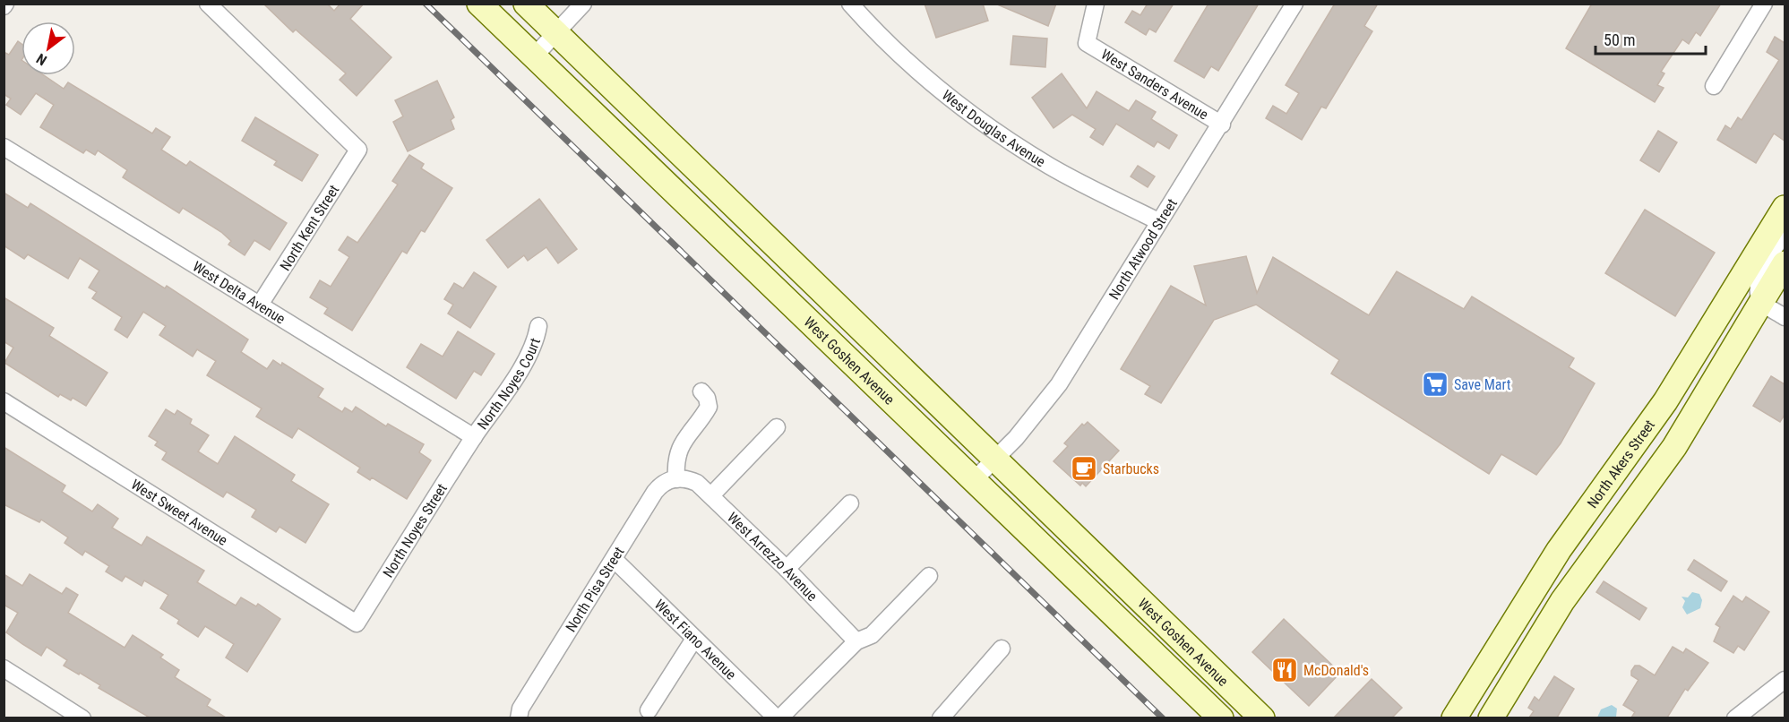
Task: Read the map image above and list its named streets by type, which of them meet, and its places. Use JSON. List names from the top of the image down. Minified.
{"streets":{"main road":["West Goshen Avenue","North Akers Street"],"street":["West Sanders Avenue","West Douglas Avenue","North Kent Street","North Atwood Street","West Delta Avenue","North Noyes Court","West Sweet Avenue","North Noyes Street","West Arrezzo Avenue","North Pisa Street","West Fiano Avenue"]},"crossings":[["West Sanders Avenue","North Atwood Street"],["West Douglas Avenue","North Atwood Street"],["North Kent Street","West Delta Avenue"],["North Atwood Street","West Goshen Avenue"],["West Delta Avenue","North Noyes Court"],["West Delta Avenue","North Noyes Street"],["North Noyes Court","North Noyes Street"],["West Sweet Avenue","North Noyes Street"],["West Arrezzo Avenue","North Pisa Street"],["North Pisa Street","West Fiano Avenue"]],"places":{"supermarket":["Save Mart"],"cafe":["Starbucks"],"restaurant":["McDonald's"]},"scale_bar":"50 m","north":"bottom left"}
